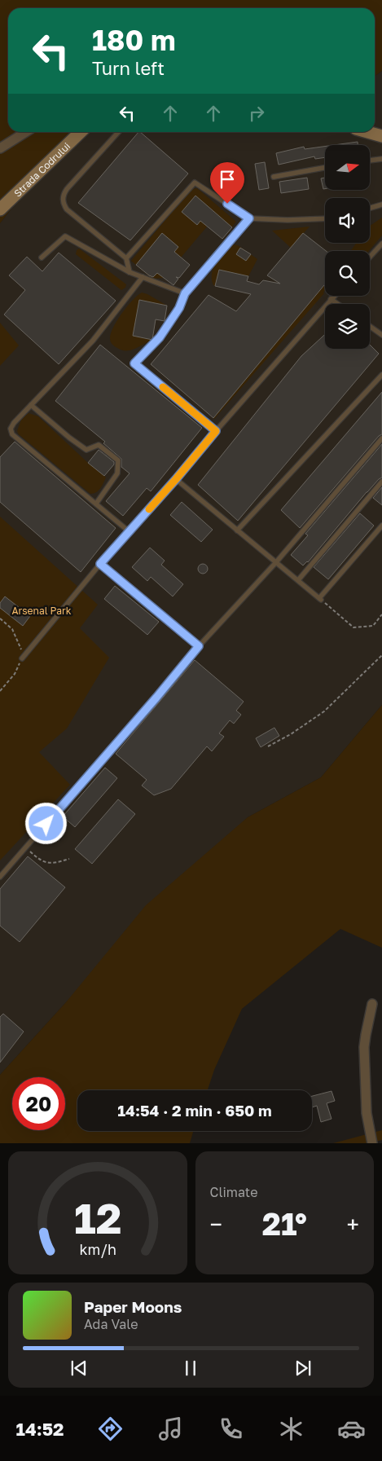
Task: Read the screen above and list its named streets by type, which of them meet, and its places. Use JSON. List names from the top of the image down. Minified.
{"streets":{"street":["Strada Codrului"]},"parks":["Arsenal Park"],"north":"right","page":{"turn":["180 m","Turn left"],"limit":"20","trip":"14:54 · 2 min · 650 m","tile":"Climate","heat":["−","21°","+"],"song":["Paper Moons","Ada Vale"],"tabs":"14:52","gauge":["12","km/h"]}}
